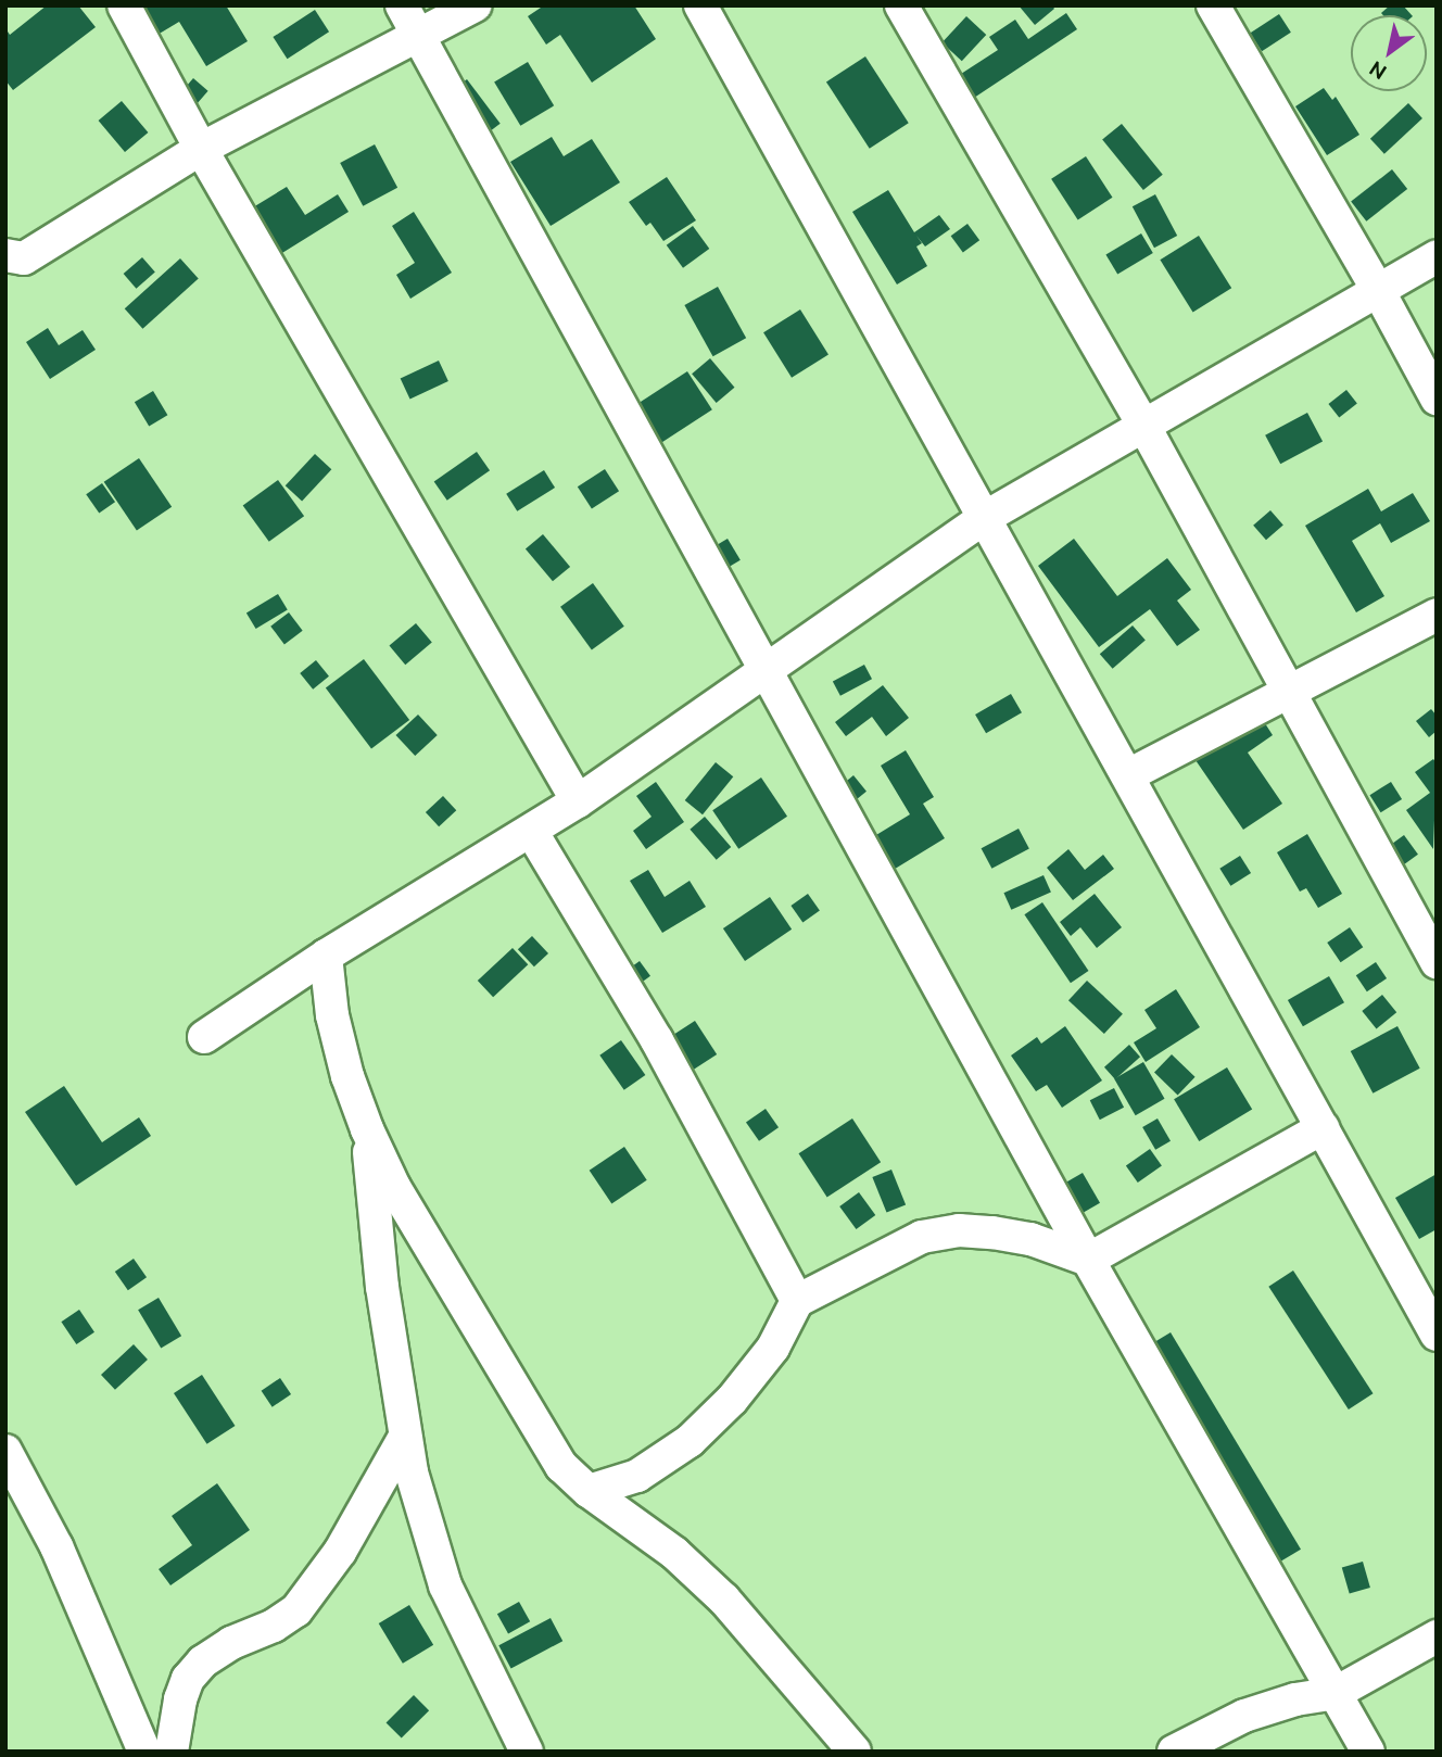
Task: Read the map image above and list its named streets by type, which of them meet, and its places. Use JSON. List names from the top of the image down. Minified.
{"north":"bottom left"}
